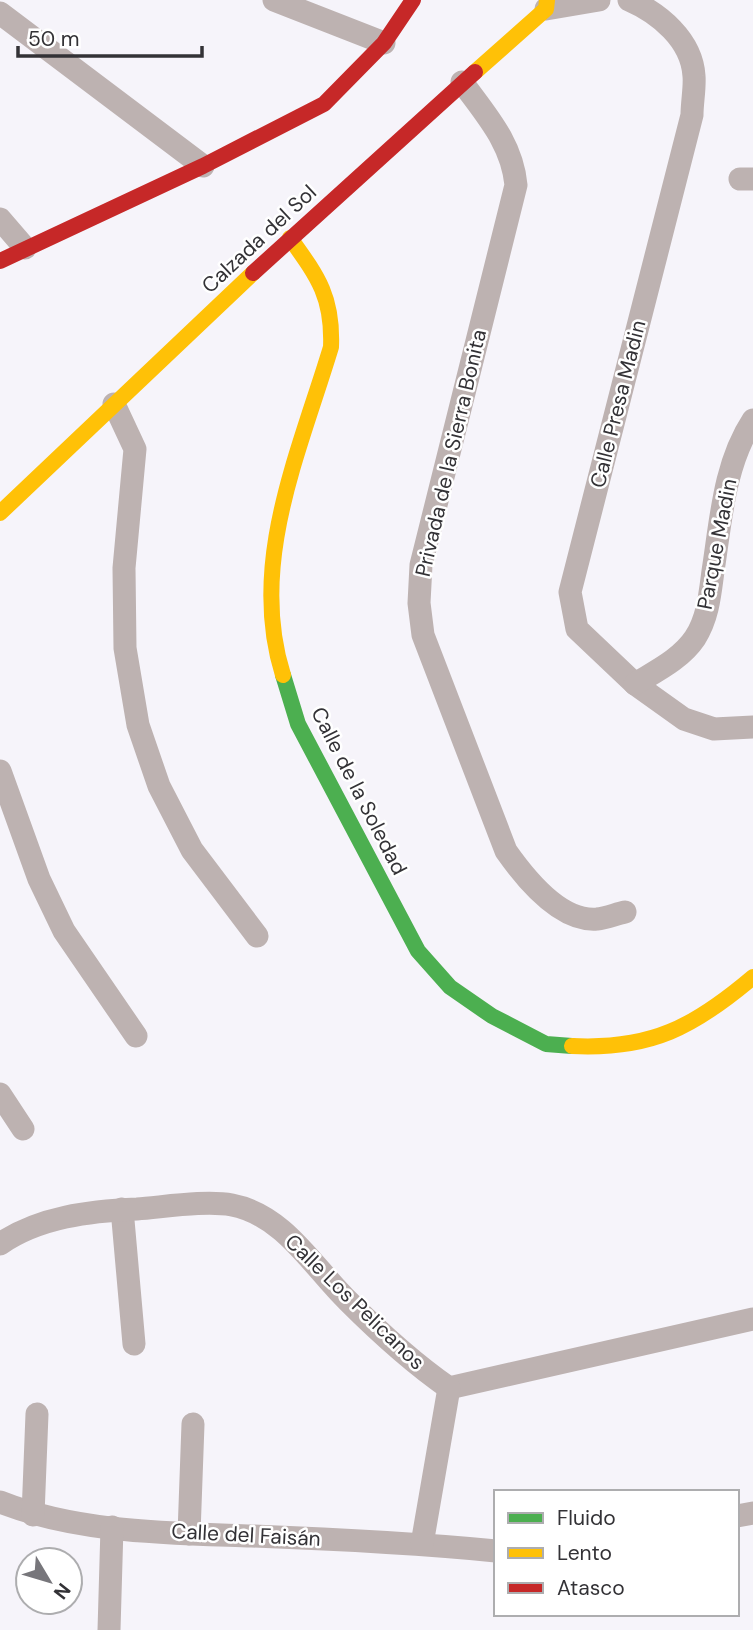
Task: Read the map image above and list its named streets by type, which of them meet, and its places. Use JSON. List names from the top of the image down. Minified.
{"streets":{"street":["Calzada del Sol","Calle Presa Madin","Privada de la Sierra Bonita","Parque Madin","Calle de la Soledad","Calle Los Pelicanos","Calle del Faisán"]},"crossings":[["Calzada del Sol","Privada de la Sierra Bonita"],["Calzada del Sol","Calle de la Soledad"],["Calle Presa Madin","Parque Madin"]],"legend":["Fluido","Lento","Atasco"],"scale_bar":"50 m","north":"bottom right"}
